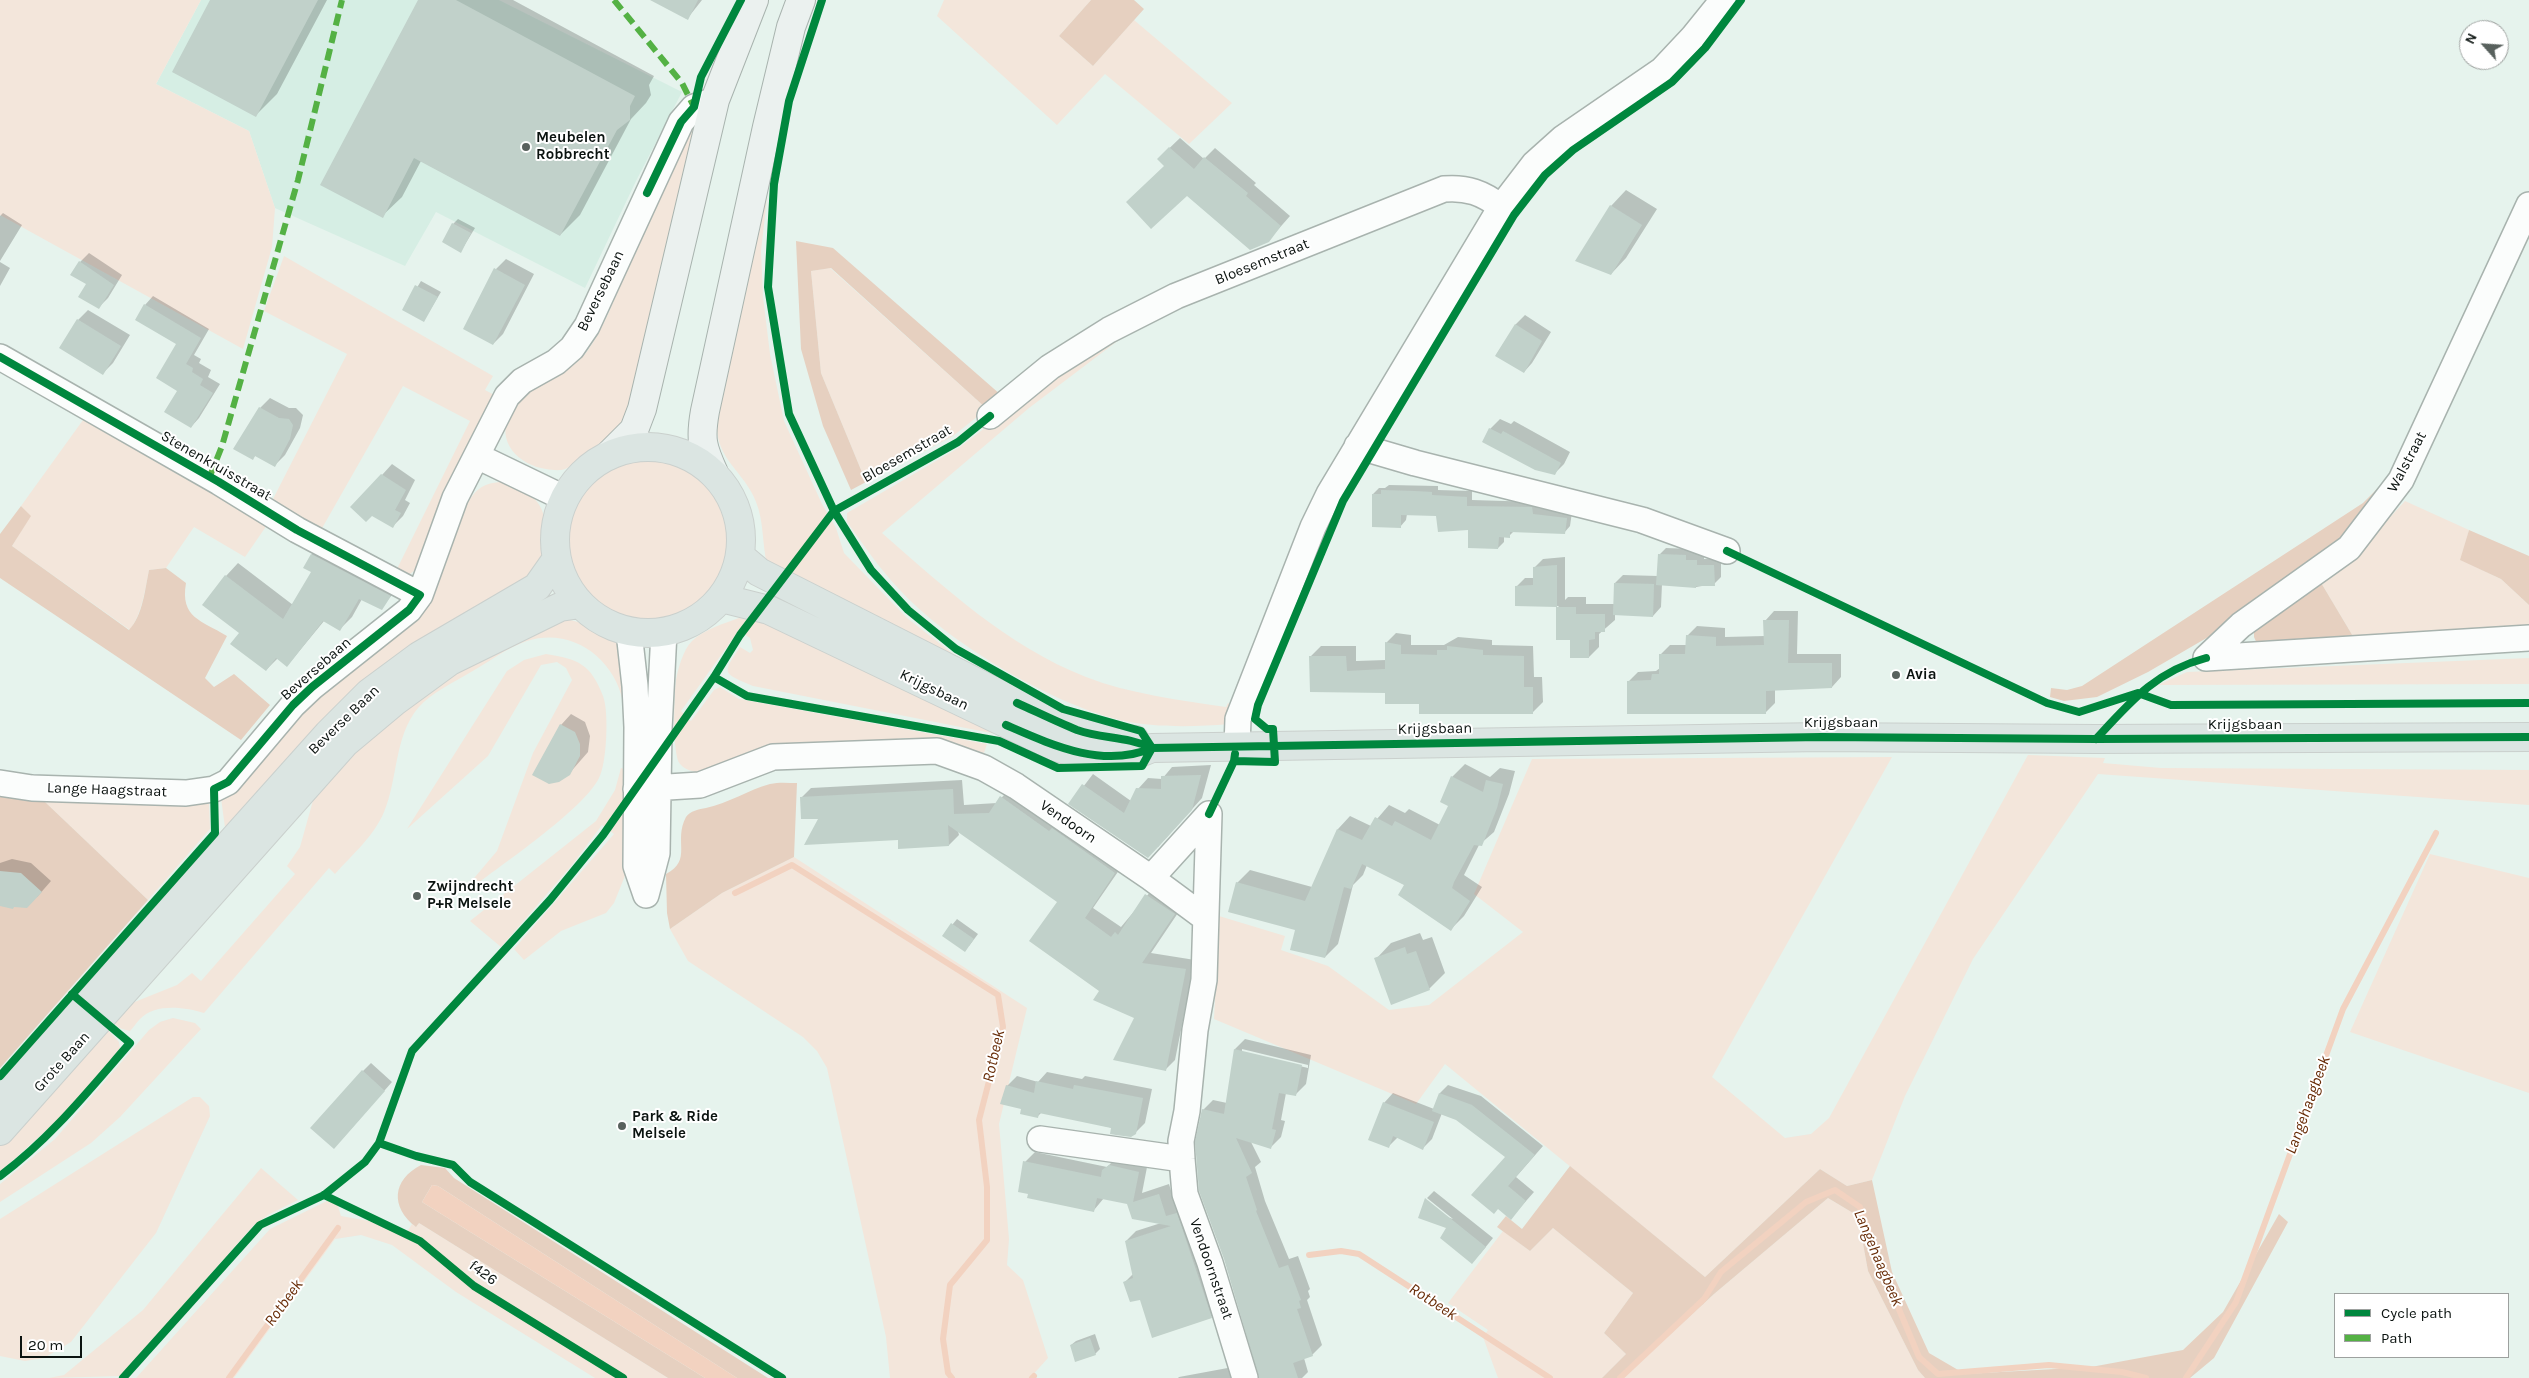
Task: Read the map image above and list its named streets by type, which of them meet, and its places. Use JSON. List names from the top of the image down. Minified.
{"streets":{"main road":["Krijgsbaan","Beverse Baan","Grote Baan"],"street":["Bloesemstraat","Beversebaan","Walstraat","Stenenkruisstraat","Lange Haagstraat","Vendoorn","Vendoornstraat"],"cycle path":["f426"]},"crossings":[["Beversebaan","Stenenkruisstraat"],["Beversebaan","Lange Haagstraat"],["Beverse Baan","Grote Baan"],["Vendoorn","Vendoornstraat"]],"water":["Rotbeek","Langehaagbeek"],"places":["Meubelen Robbrecht","Avia","Zwijndrecht P+R Melsele","Park & Ride Melsele"],"legend":["Cycle path","Path"],"scale_bar":"20 m","north":"top left"}
